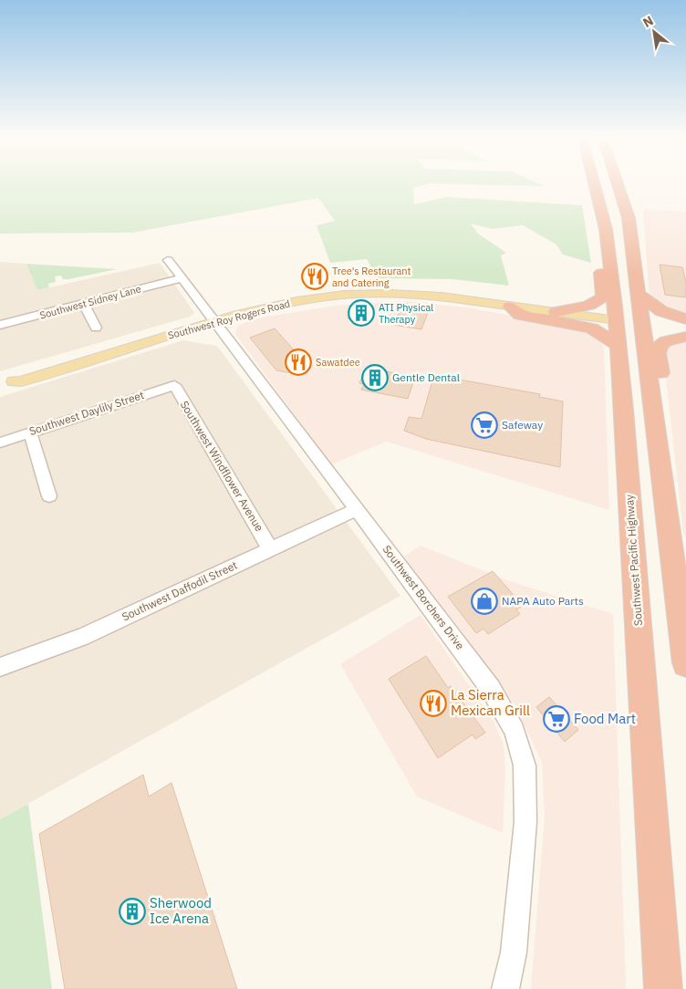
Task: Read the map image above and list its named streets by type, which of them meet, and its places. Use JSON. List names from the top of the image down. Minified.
{"streets":{"highway":["Southwest Pacific Highway"],"main road":["Southwest Roy Rogers Road"],"street":["Southwest Sidney Lane","Southwest Daylily Street","Southwest Windflower Avenue","Southwest Daffodil Street","Southwest Borchers Drive"]},"crossings":[["Southwest Sidney Lane","Southwest Borchers Drive"],["Southwest Roy Rogers Road","Southwest Pacific Highway"],["Southwest Roy Rogers Road","Southwest Borchers Drive"],["Southwest Daylily Street","Southwest Windflower Avenue"],["Southwest Windflower Avenue","Southwest Daffodil Street"],["Southwest Daffodil Street","Southwest Borchers Drive"]],"places":{"restaurant":["Tree's Restaurant and Catering","Sawatdee","La Sierra Mexican Grill"],"building":["ATI Physical Therapy","Gentle Dental","Sherwood Ice Arena"],"supermarket":["Safeway","Food Mart"],"shop":["NAPA Auto Parts"]},"north":"top left"}
